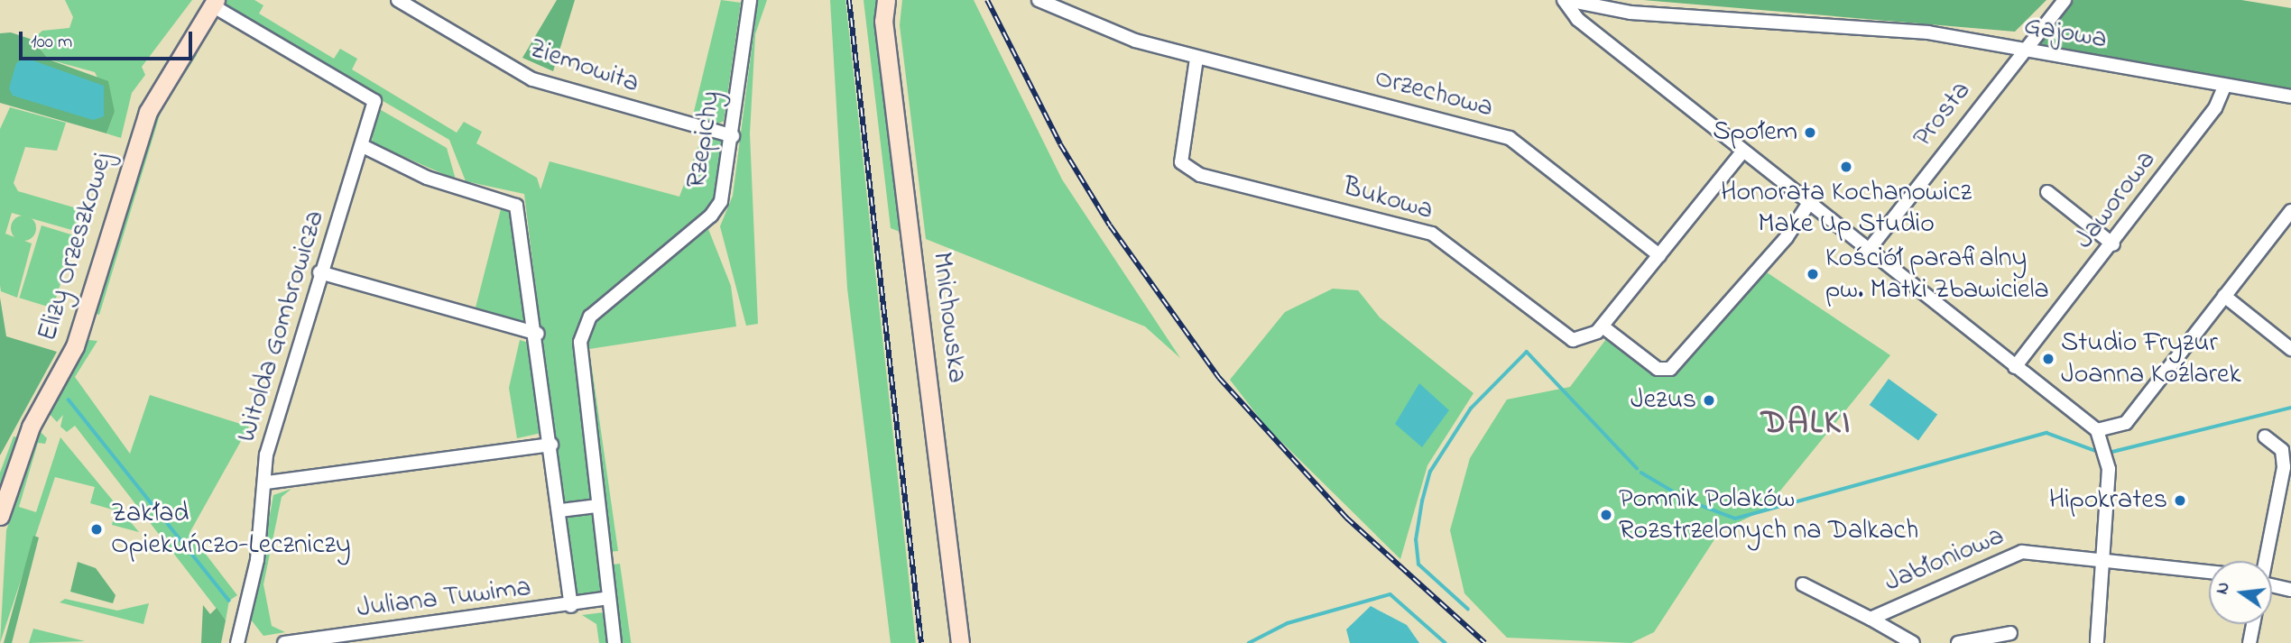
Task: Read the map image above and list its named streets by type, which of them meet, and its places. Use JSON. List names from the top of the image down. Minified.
{"streets":{"street":["Gajowa","Ziemowita","Orzechowa","Prosta","Rzepichy","Bukowa","Jaworowa","Elizy Orzeszkowej","Mnichowska","Witolda Gombrowicza","Jabłoniowa","Juliana Tuwima"]},"crossings":[["Gajowa","Prosta"],["Gajowa","Jaworowa"],["Ziemowita","Rzepichy"],["Orzechowa","Bukowa"],["Elizy Orzeszkowej","Witolda Gombrowicza"]],"districts":["DALKI"],"places":["Społem","Honorata Kochanowicz Make Up Studio","Kościół parafialny pw. Matki Zbawiciela","Studio Fryzur Joanna Koźlarek","Jezus","Hipokrates","Pomnik Polaków Rozstrzelonych na Dalkach","Zakład Opiekuńczo-Leczniczy"],"scale_bar":"100 m","north":"left"}
